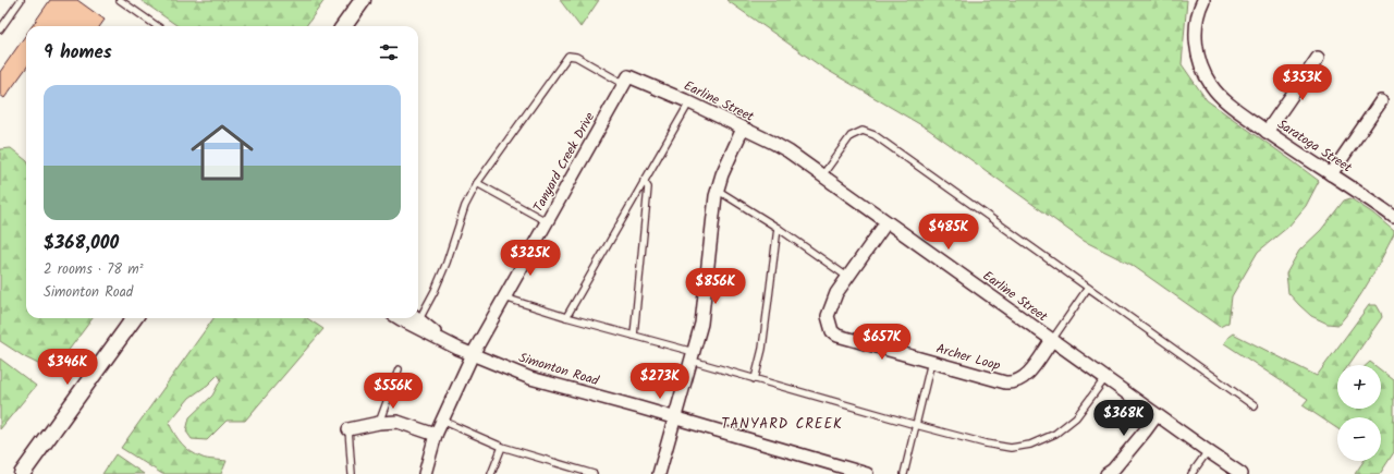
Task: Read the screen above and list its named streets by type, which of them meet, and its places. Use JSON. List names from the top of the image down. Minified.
{"streets":{"street":["Earline Street","Saratoga Street","Tanyard Creek Drive","Archer Loop","Simonton Road"]},"crossings":[["Earline Street","Tanyard Creek Drive"],["Earline Street","Archer Loop"],["Tanyard Creek Drive","Simonton Road"]],"districts":["TANYARD CREEK"],"page":{"heading":"9 homes","price":["$353K","$485K","$325K","$856K","$657K","$346K","$273K","$556K","$368K"],"list":[{"name":"$368,000","note":"2 rooms · 78 m² · Simonton Road"}],"map_buttons":["+","−"]}}
